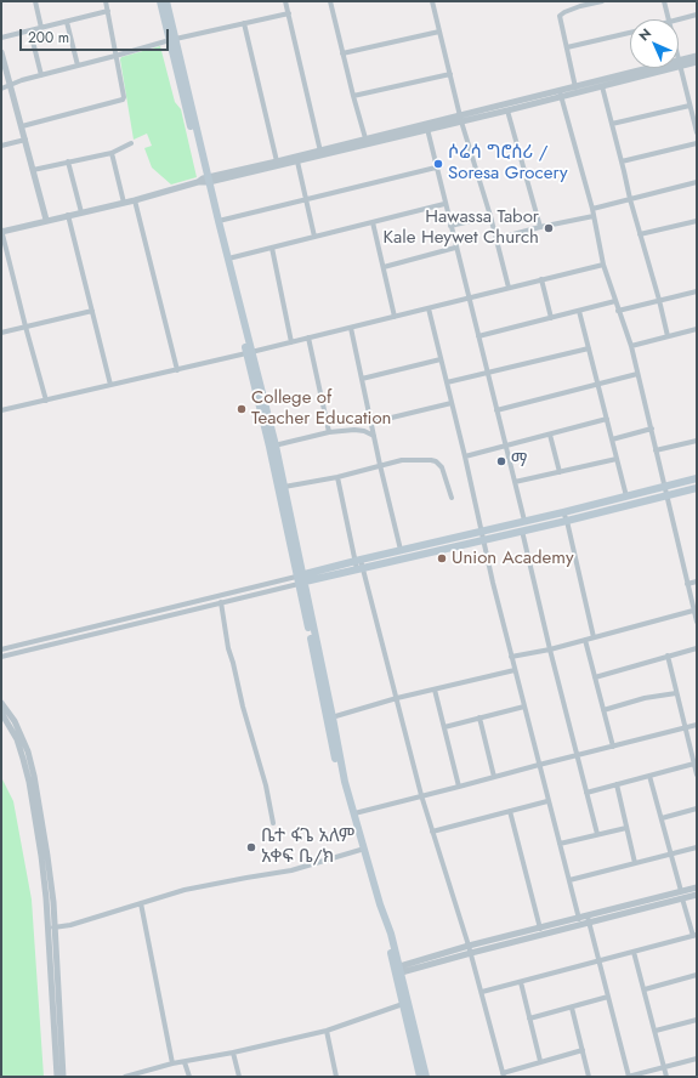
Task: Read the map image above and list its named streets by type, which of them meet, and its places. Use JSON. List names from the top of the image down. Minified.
{"places":["ሶሬሳ ግሮሰሪ / Soresa Grocery","Hawassa Tabor Kale Heywet Church","College of Teacher Education","ማ","Union Academy","ቤተ ፋጌ አለም አቀፍ ቤ/ክ"],"scale_bar":"200 m","north":"top left"}
